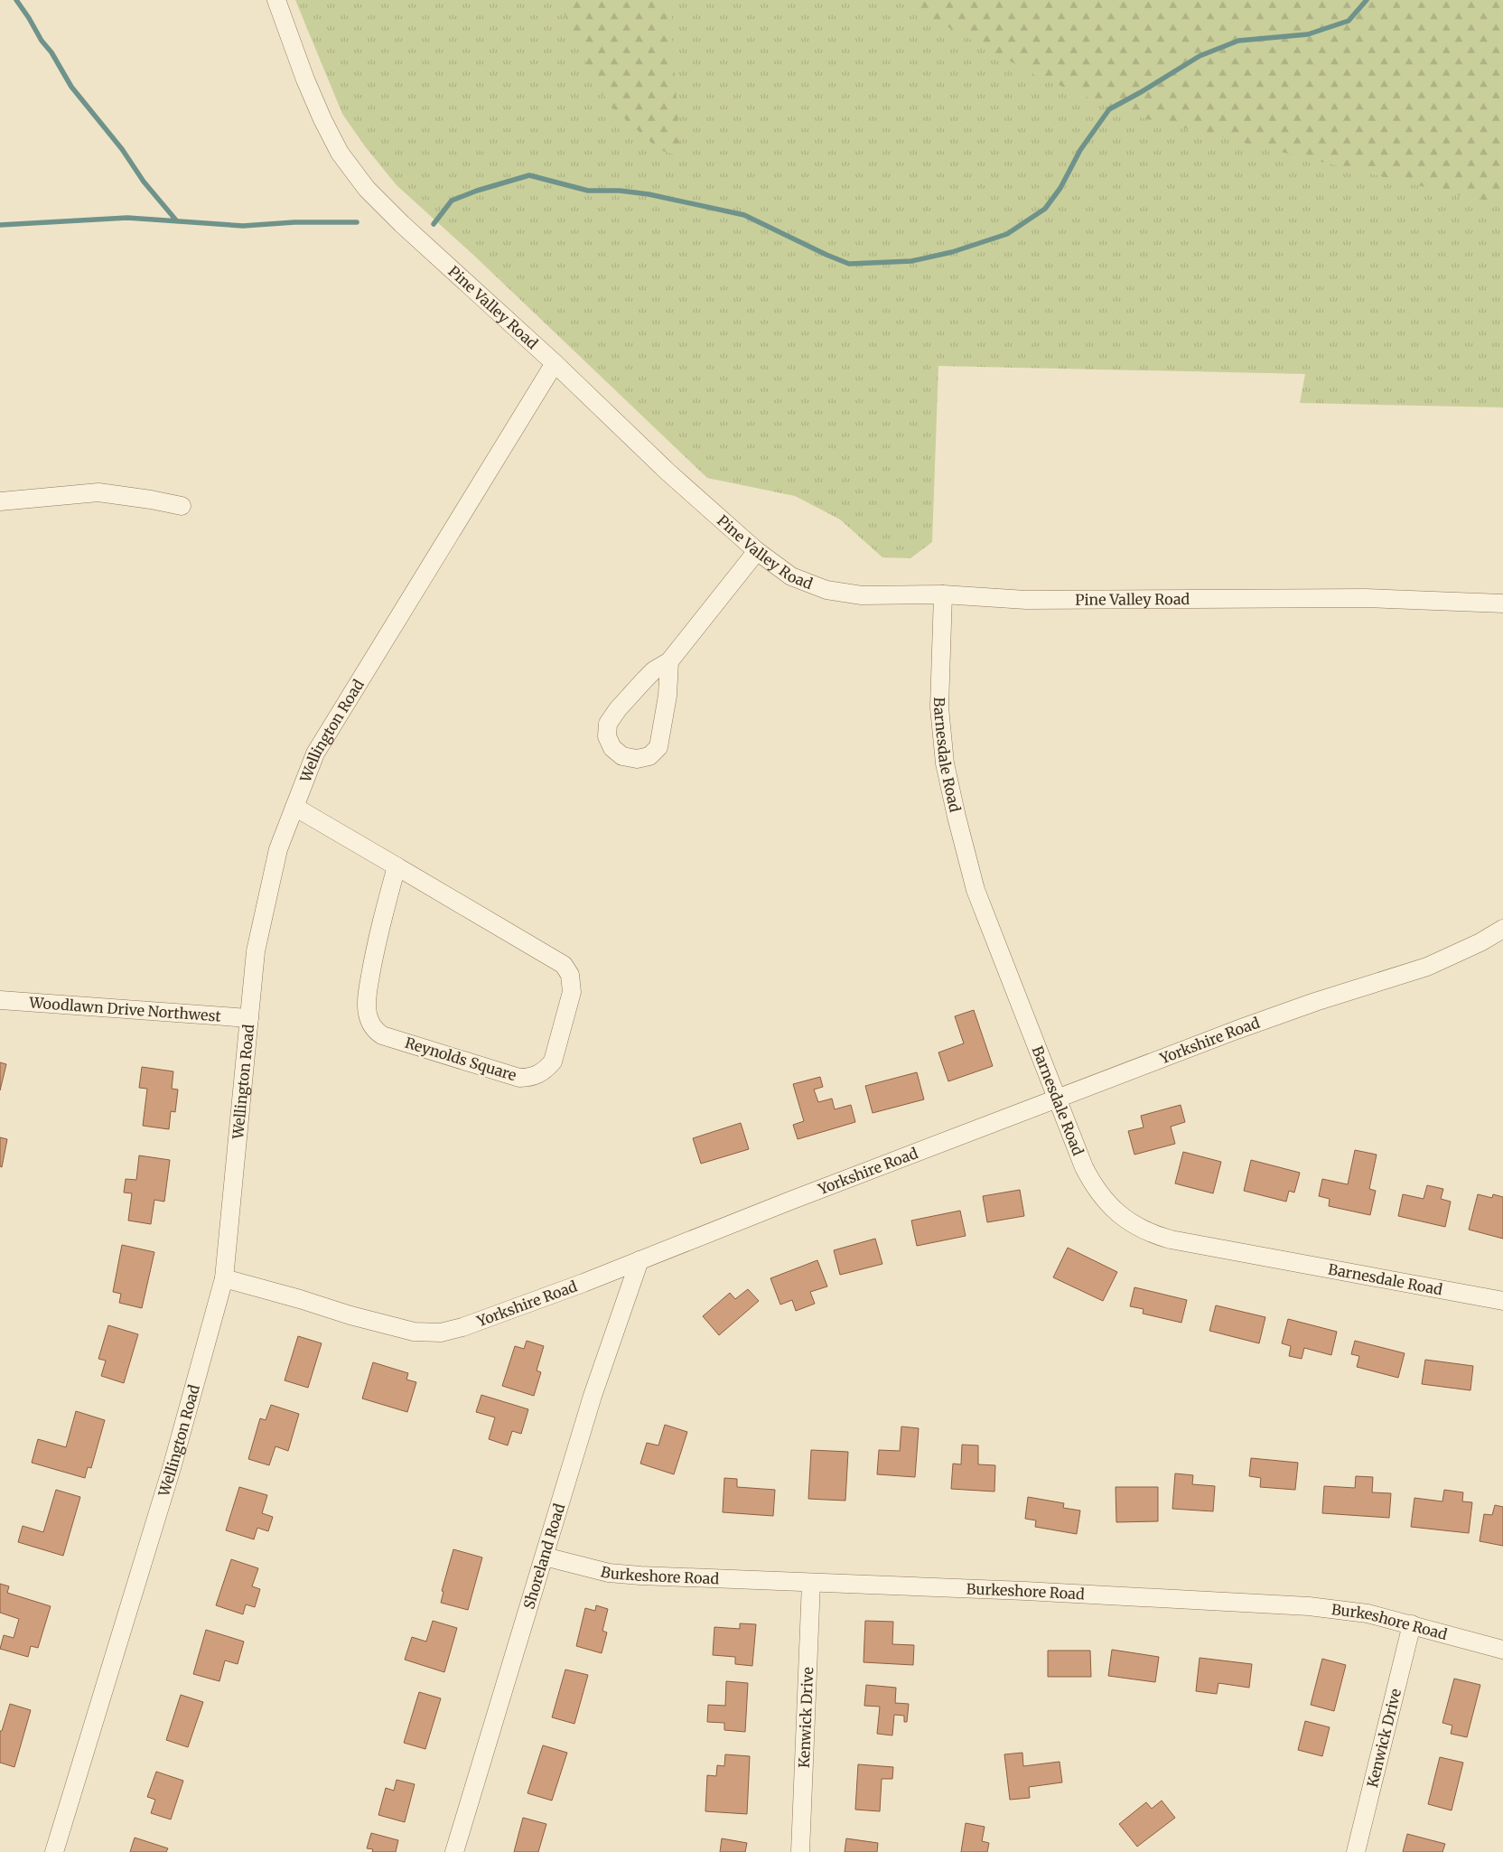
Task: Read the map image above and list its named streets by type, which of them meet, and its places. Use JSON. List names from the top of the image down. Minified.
{"streets":{"street":["Pine Valley Road","Wellington Road","Barnesdale Road","Woodlawn Drive Northwest","Yorkshire Road","Reynolds Square","Shoreland Road","Burkeshore Road","Kenwick Drive"]},"crossings":[["Pine Valley Road","Wellington Road"],["Pine Valley Road","Barnesdale Road"],["Wellington Road","Woodlawn Drive Northwest"],["Wellington Road","Yorkshire Road"],["Wellington Road","Reynolds Square"],["Barnesdale Road","Yorkshire Road"],["Yorkshire Road","Shoreland Road"],["Shoreland Road","Burkeshore Road"],["Burkeshore Road","Kenwick Drive"]]}
